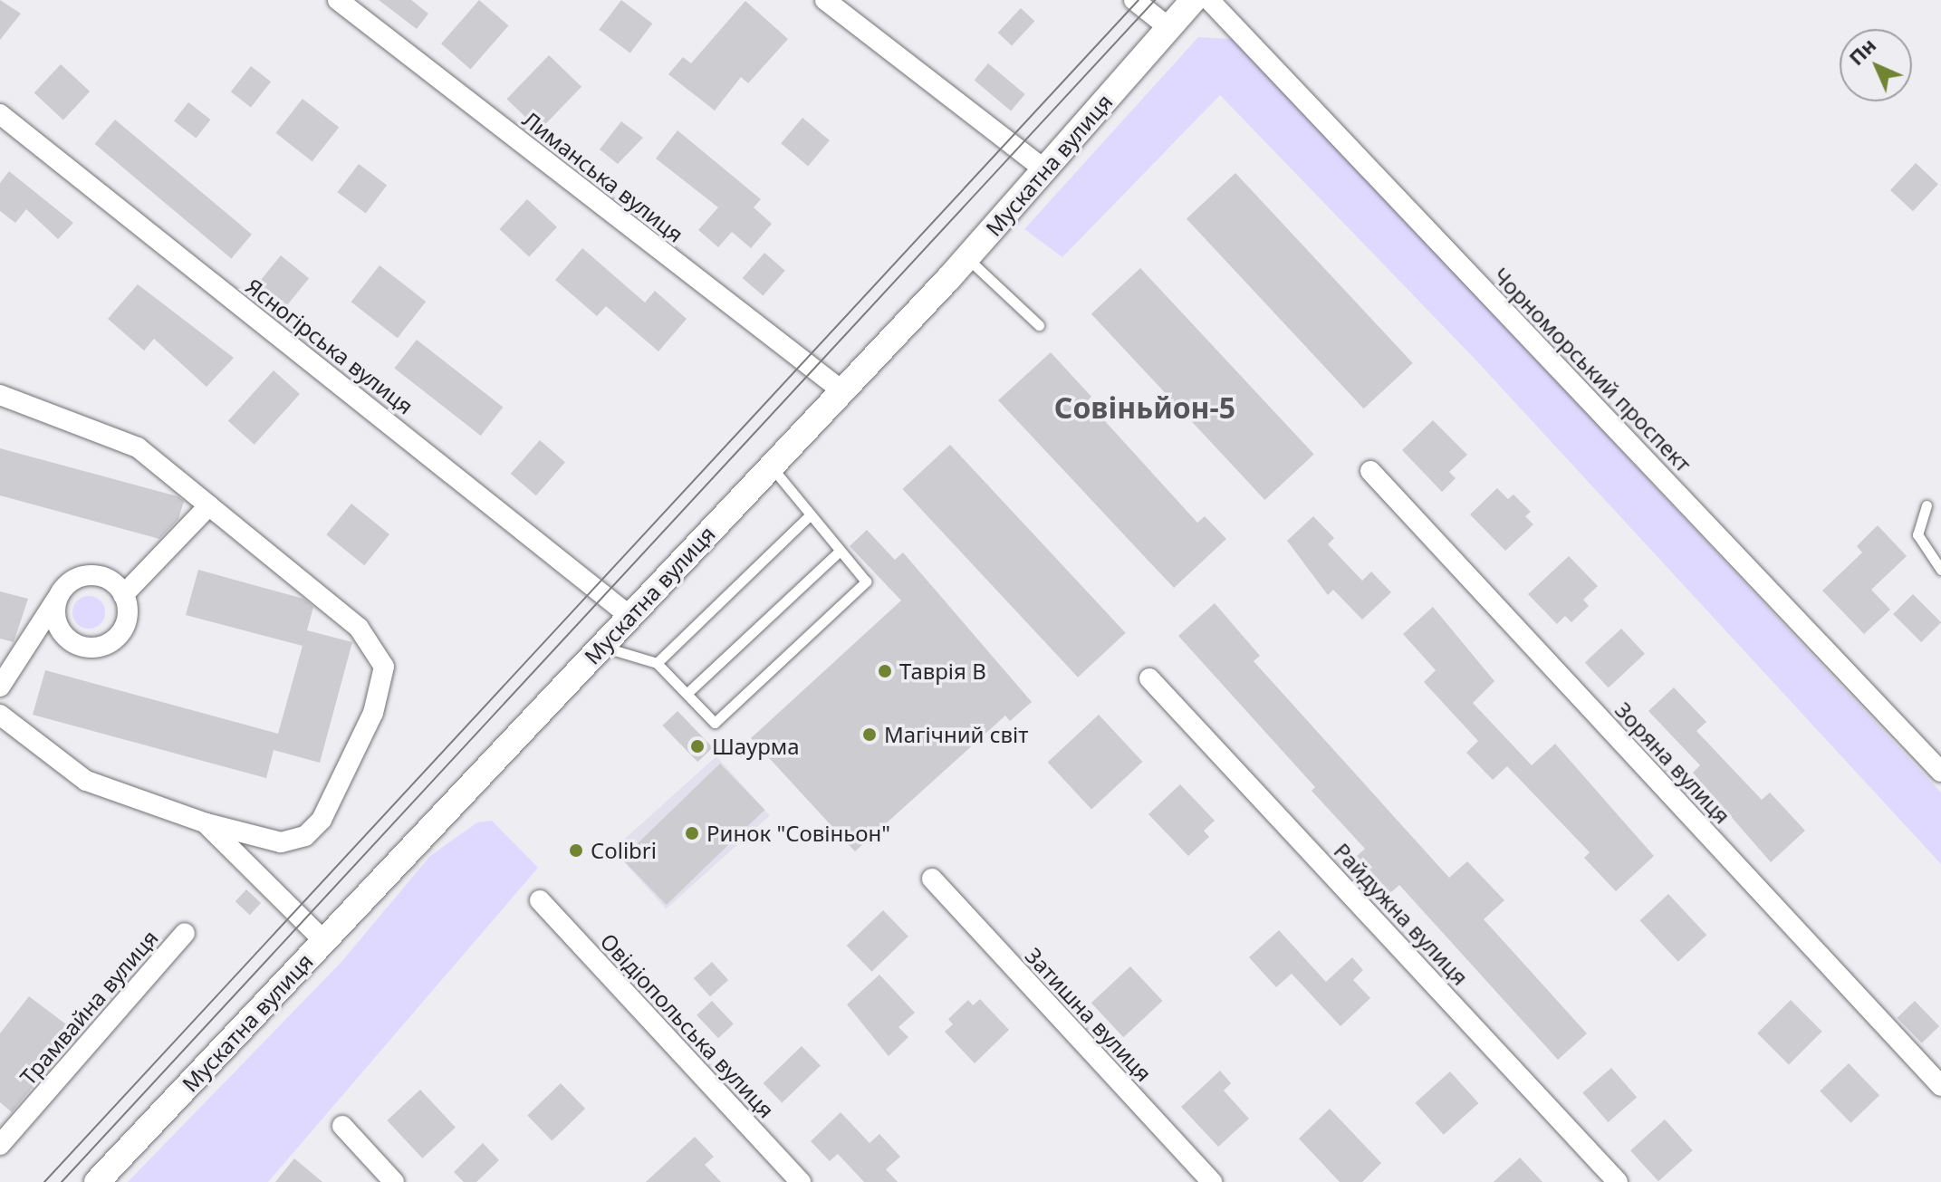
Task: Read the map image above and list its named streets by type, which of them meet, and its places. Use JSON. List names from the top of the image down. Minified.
{"streets":{"street":["Мускатна вулиця","Лиманська вулиця","Ясногірська вулиця","Чорноморський проспект","Зоряна вулиця","Райдужна вулиця","Трамвайна вулиця","Затишна вулиця","Овідіопольська вулиця"]},"crossings":[["Мускатна вулиця","Лиманська вулиця"],["Мускатна вулиця","Ясногірська вулиця"]],"districts":["Совіньйон-5"],"places":["Таврія В","Магічний світ","Шаурма","Ринок \"Совіньон\"","Colibri"],"north":"top left"}
